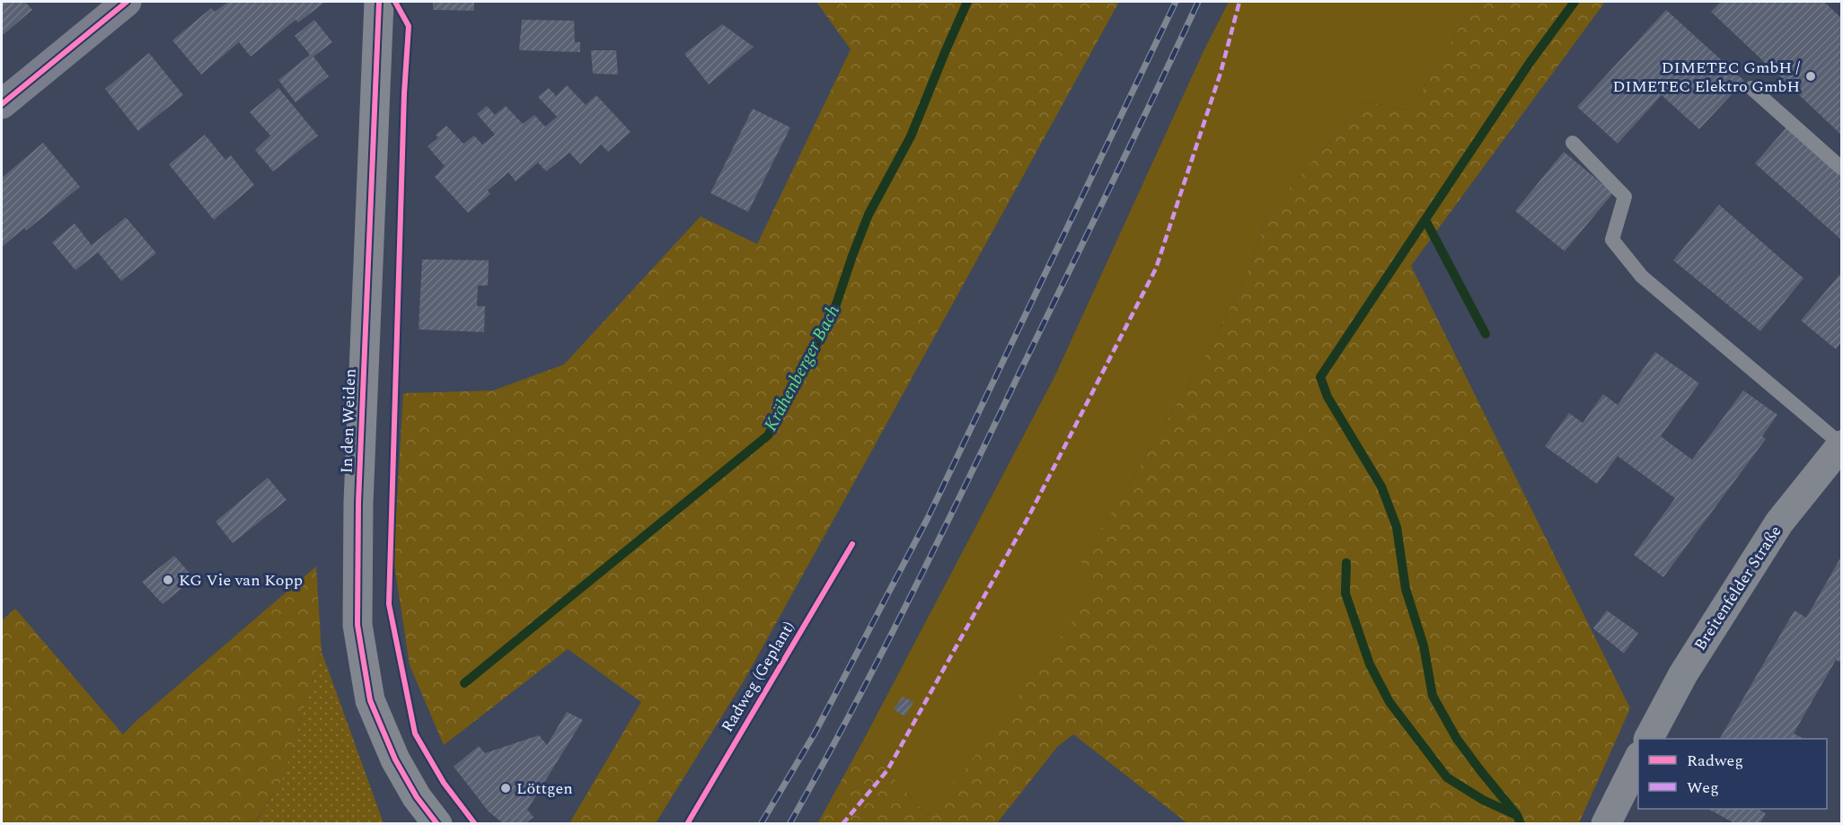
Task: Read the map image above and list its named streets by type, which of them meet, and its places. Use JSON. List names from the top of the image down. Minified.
{"streets":{"street":["In den Weiden","Breitenfelder Straße"],"cycle path":["Radweg (Geplant)"]},"water":["Krähenberger Bach"],"places":["DIMETEC GmbH / DIMETEC Elektro GmbH","KG Vie van Kopp","Löttgen"],"legend":["Radweg","Weg"]}
